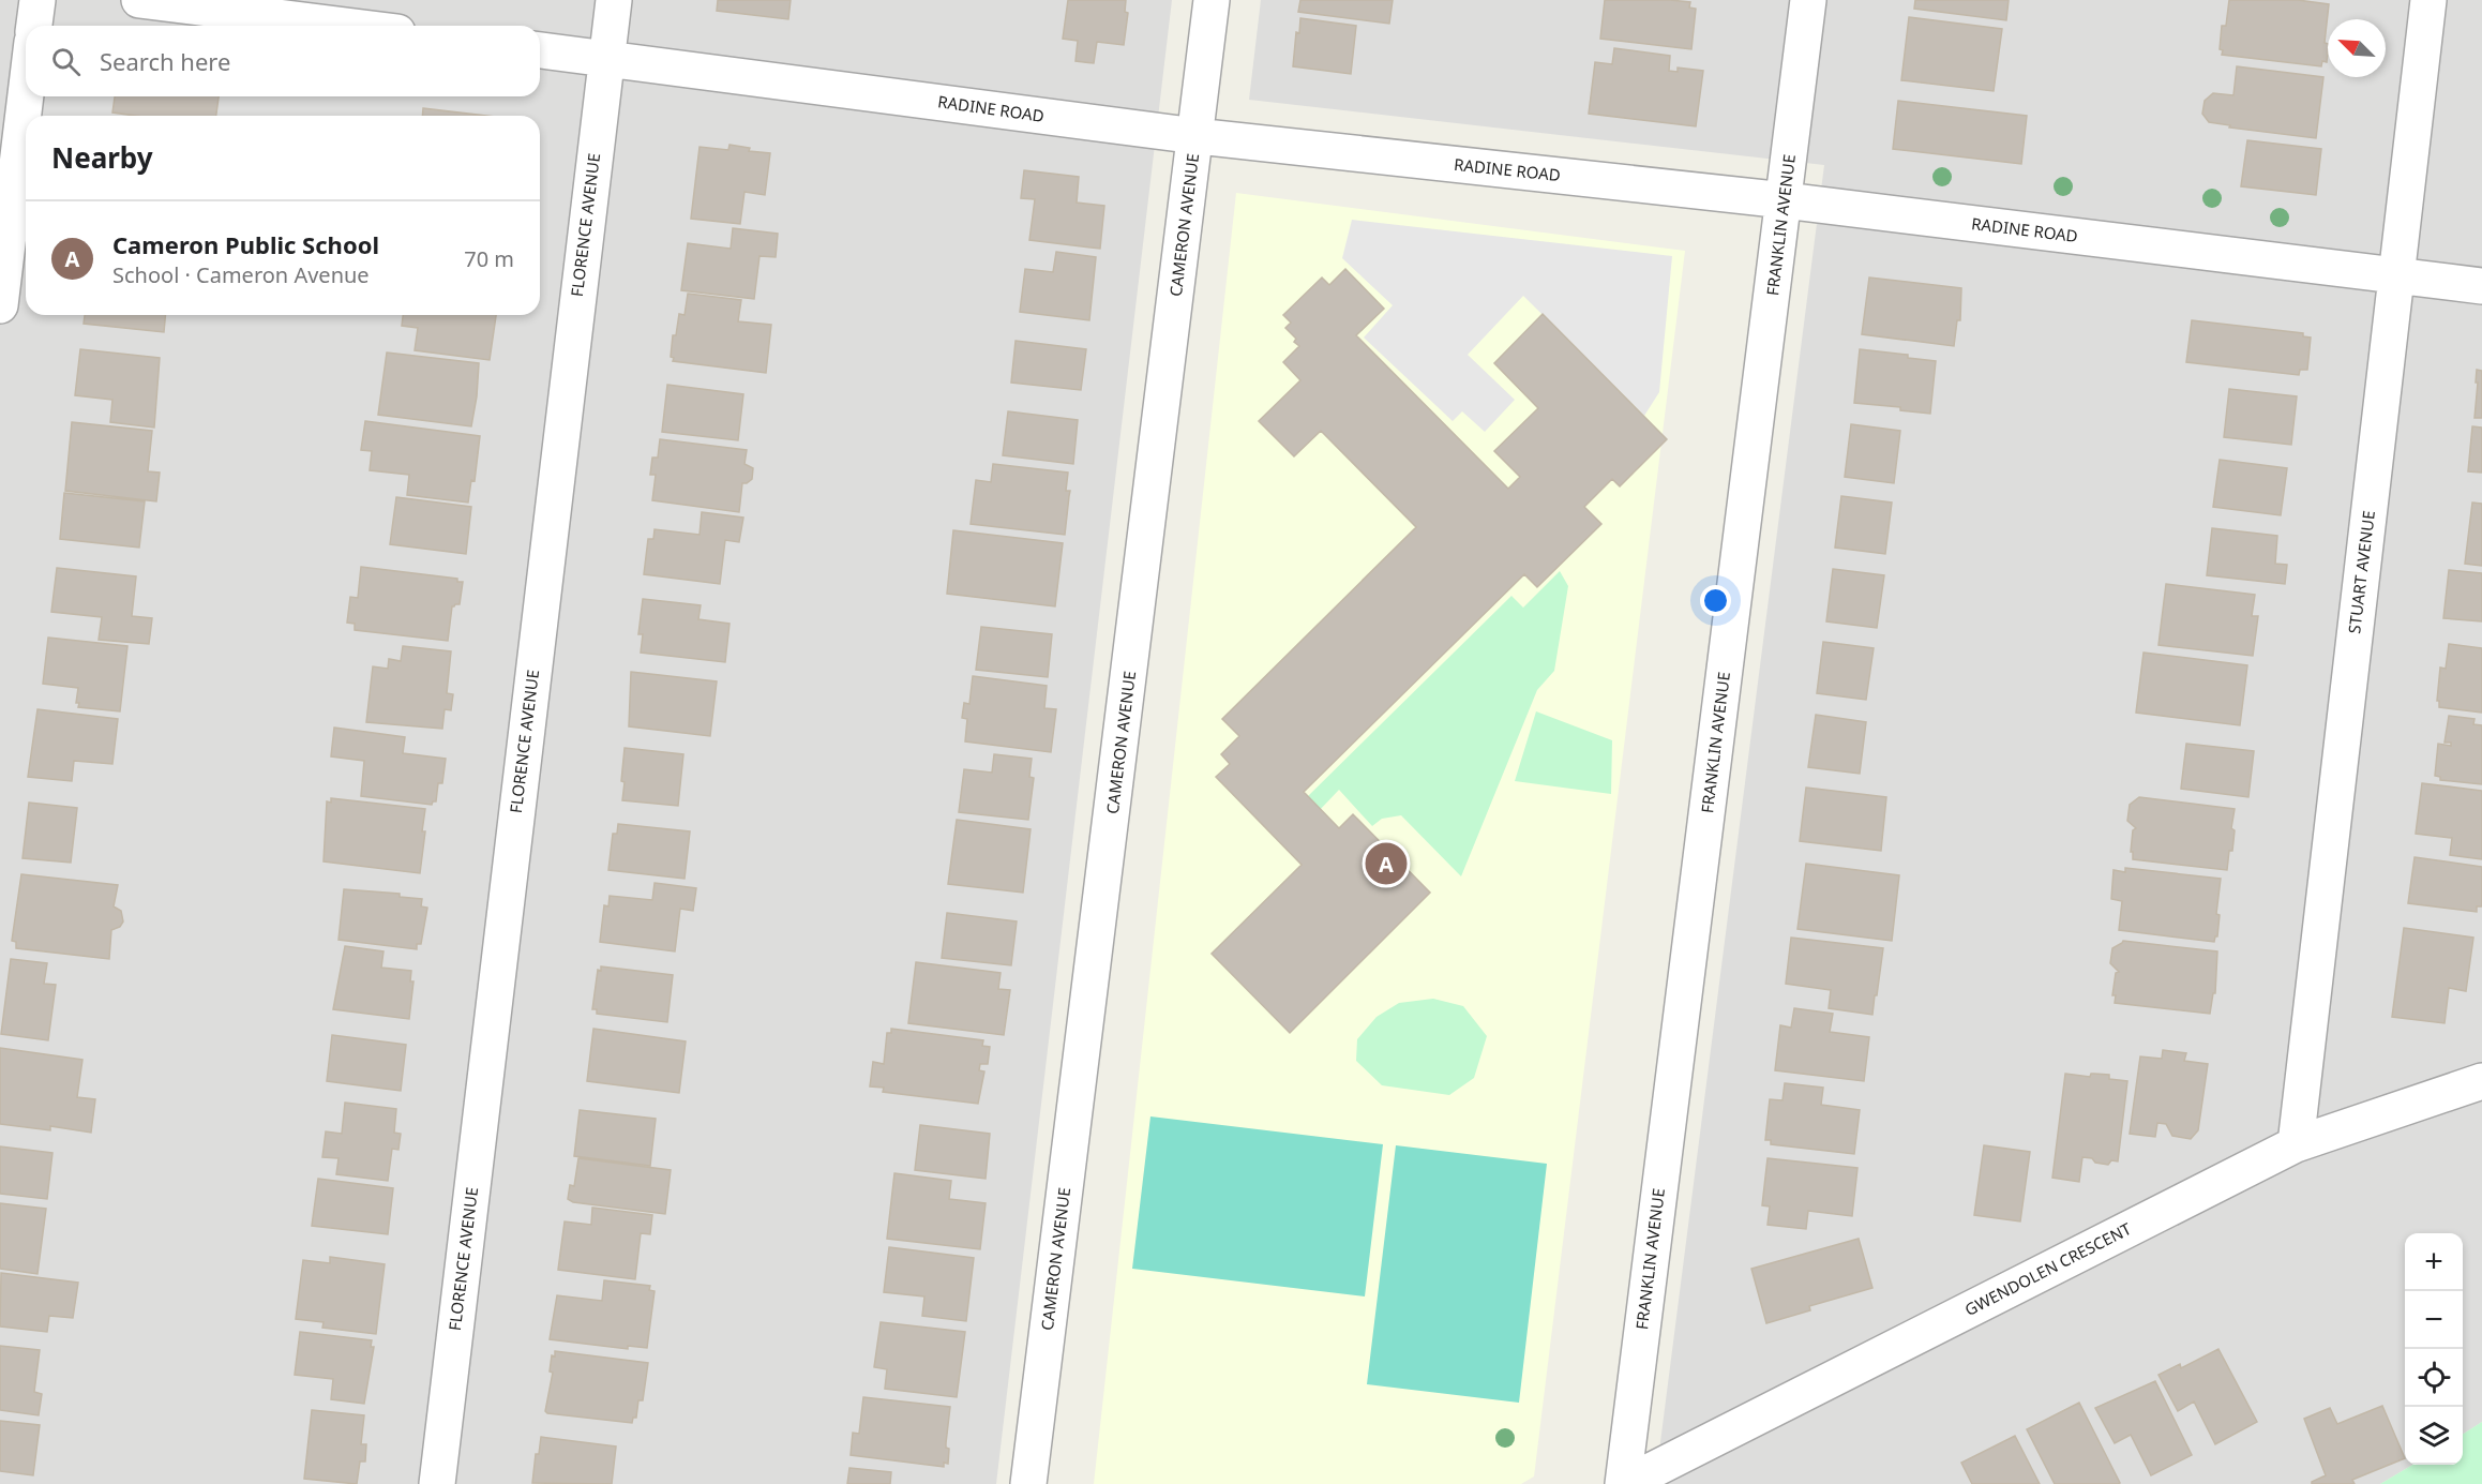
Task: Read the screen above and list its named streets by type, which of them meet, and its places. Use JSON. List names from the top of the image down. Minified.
{"streets":{"street":["RADINE ROAD","FLORENCE AVENUE","CAMERON AVENUE","FRANKLIN AVENUE","STUART AVENUE","GWENDOLEN CRESCENT"]},"crossings":[["RADINE ROAD","FLORENCE AVENUE"],["RADINE ROAD","CAMERON AVENUE"],["RADINE ROAD","FRANKLIN AVENUE"],["RADINE ROAD","STUART AVENUE"],["FRANKLIN AVENUE","GWENDOLEN CRESCENT"],["STUART AVENUE","GWENDOLEN CRESCENT"]],"north":"top left","page":{"search":"Search here","heading":"Nearby","list":[{"mark":"A","name":"Cameron Public School","note":"School · Cameron Avenue","value":"70 m"}],"pins":"A","map_buttons":["+","−"]}}
